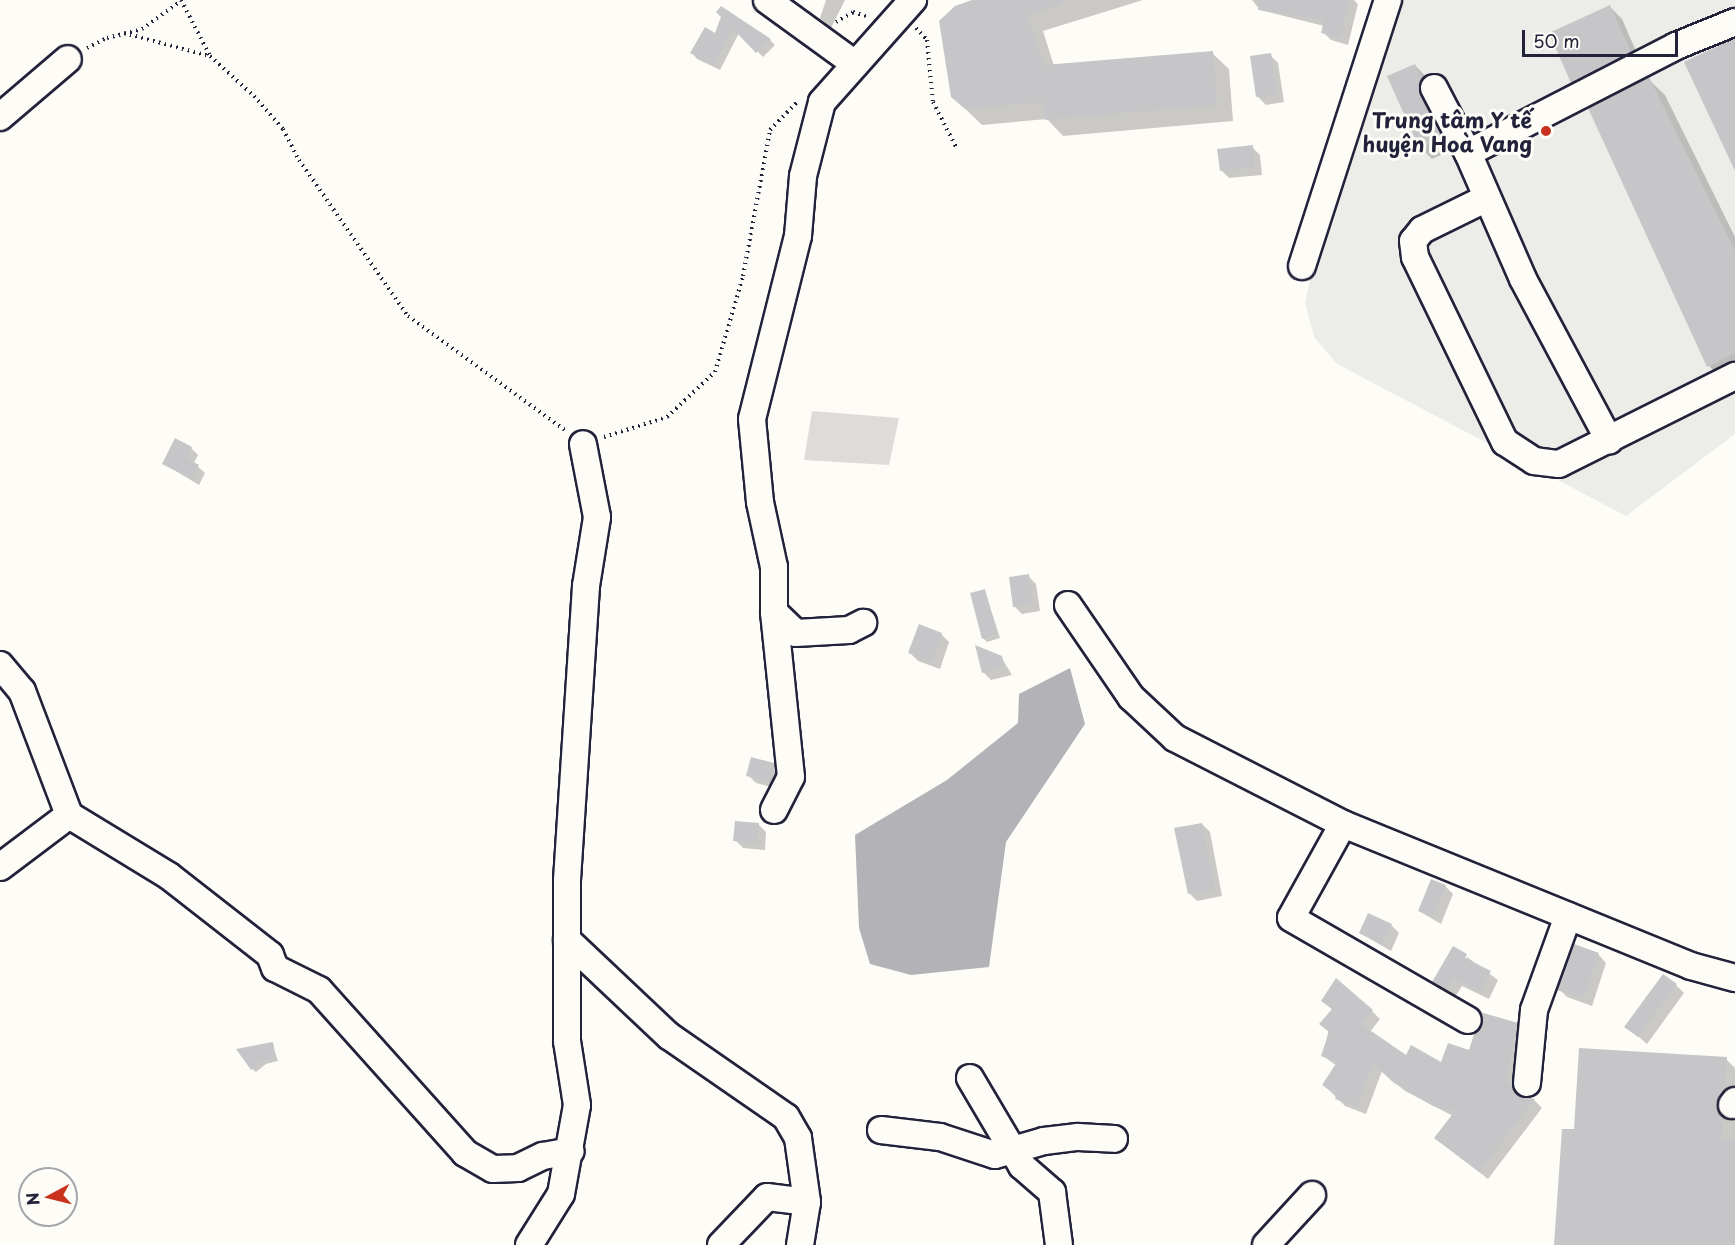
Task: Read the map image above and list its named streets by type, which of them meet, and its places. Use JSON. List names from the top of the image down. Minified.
{"places":["Trung tâm Y tế huyện Hoà Vang"],"scale_bar":"50 m","north":"left"}
